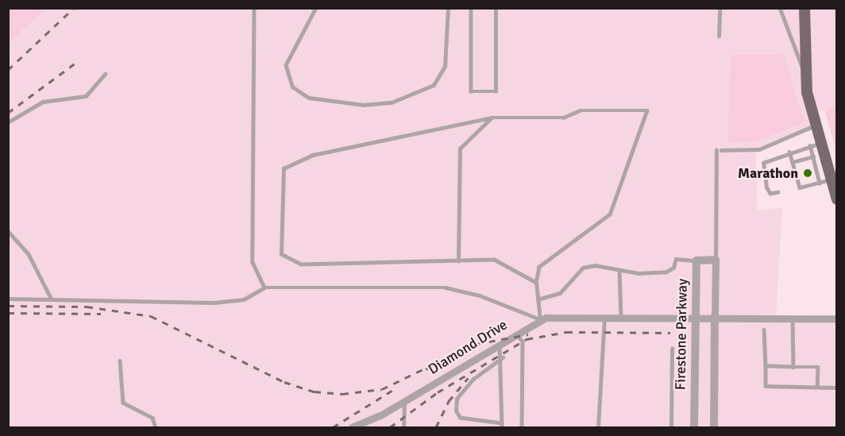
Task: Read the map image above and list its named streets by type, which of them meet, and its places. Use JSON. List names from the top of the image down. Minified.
{"streets":{"street":["Firestone Parkway","Diamond Drive"]},"crossings":[["Firestone Parkway","Diamond Drive"]],"places":["Marathon"]}
